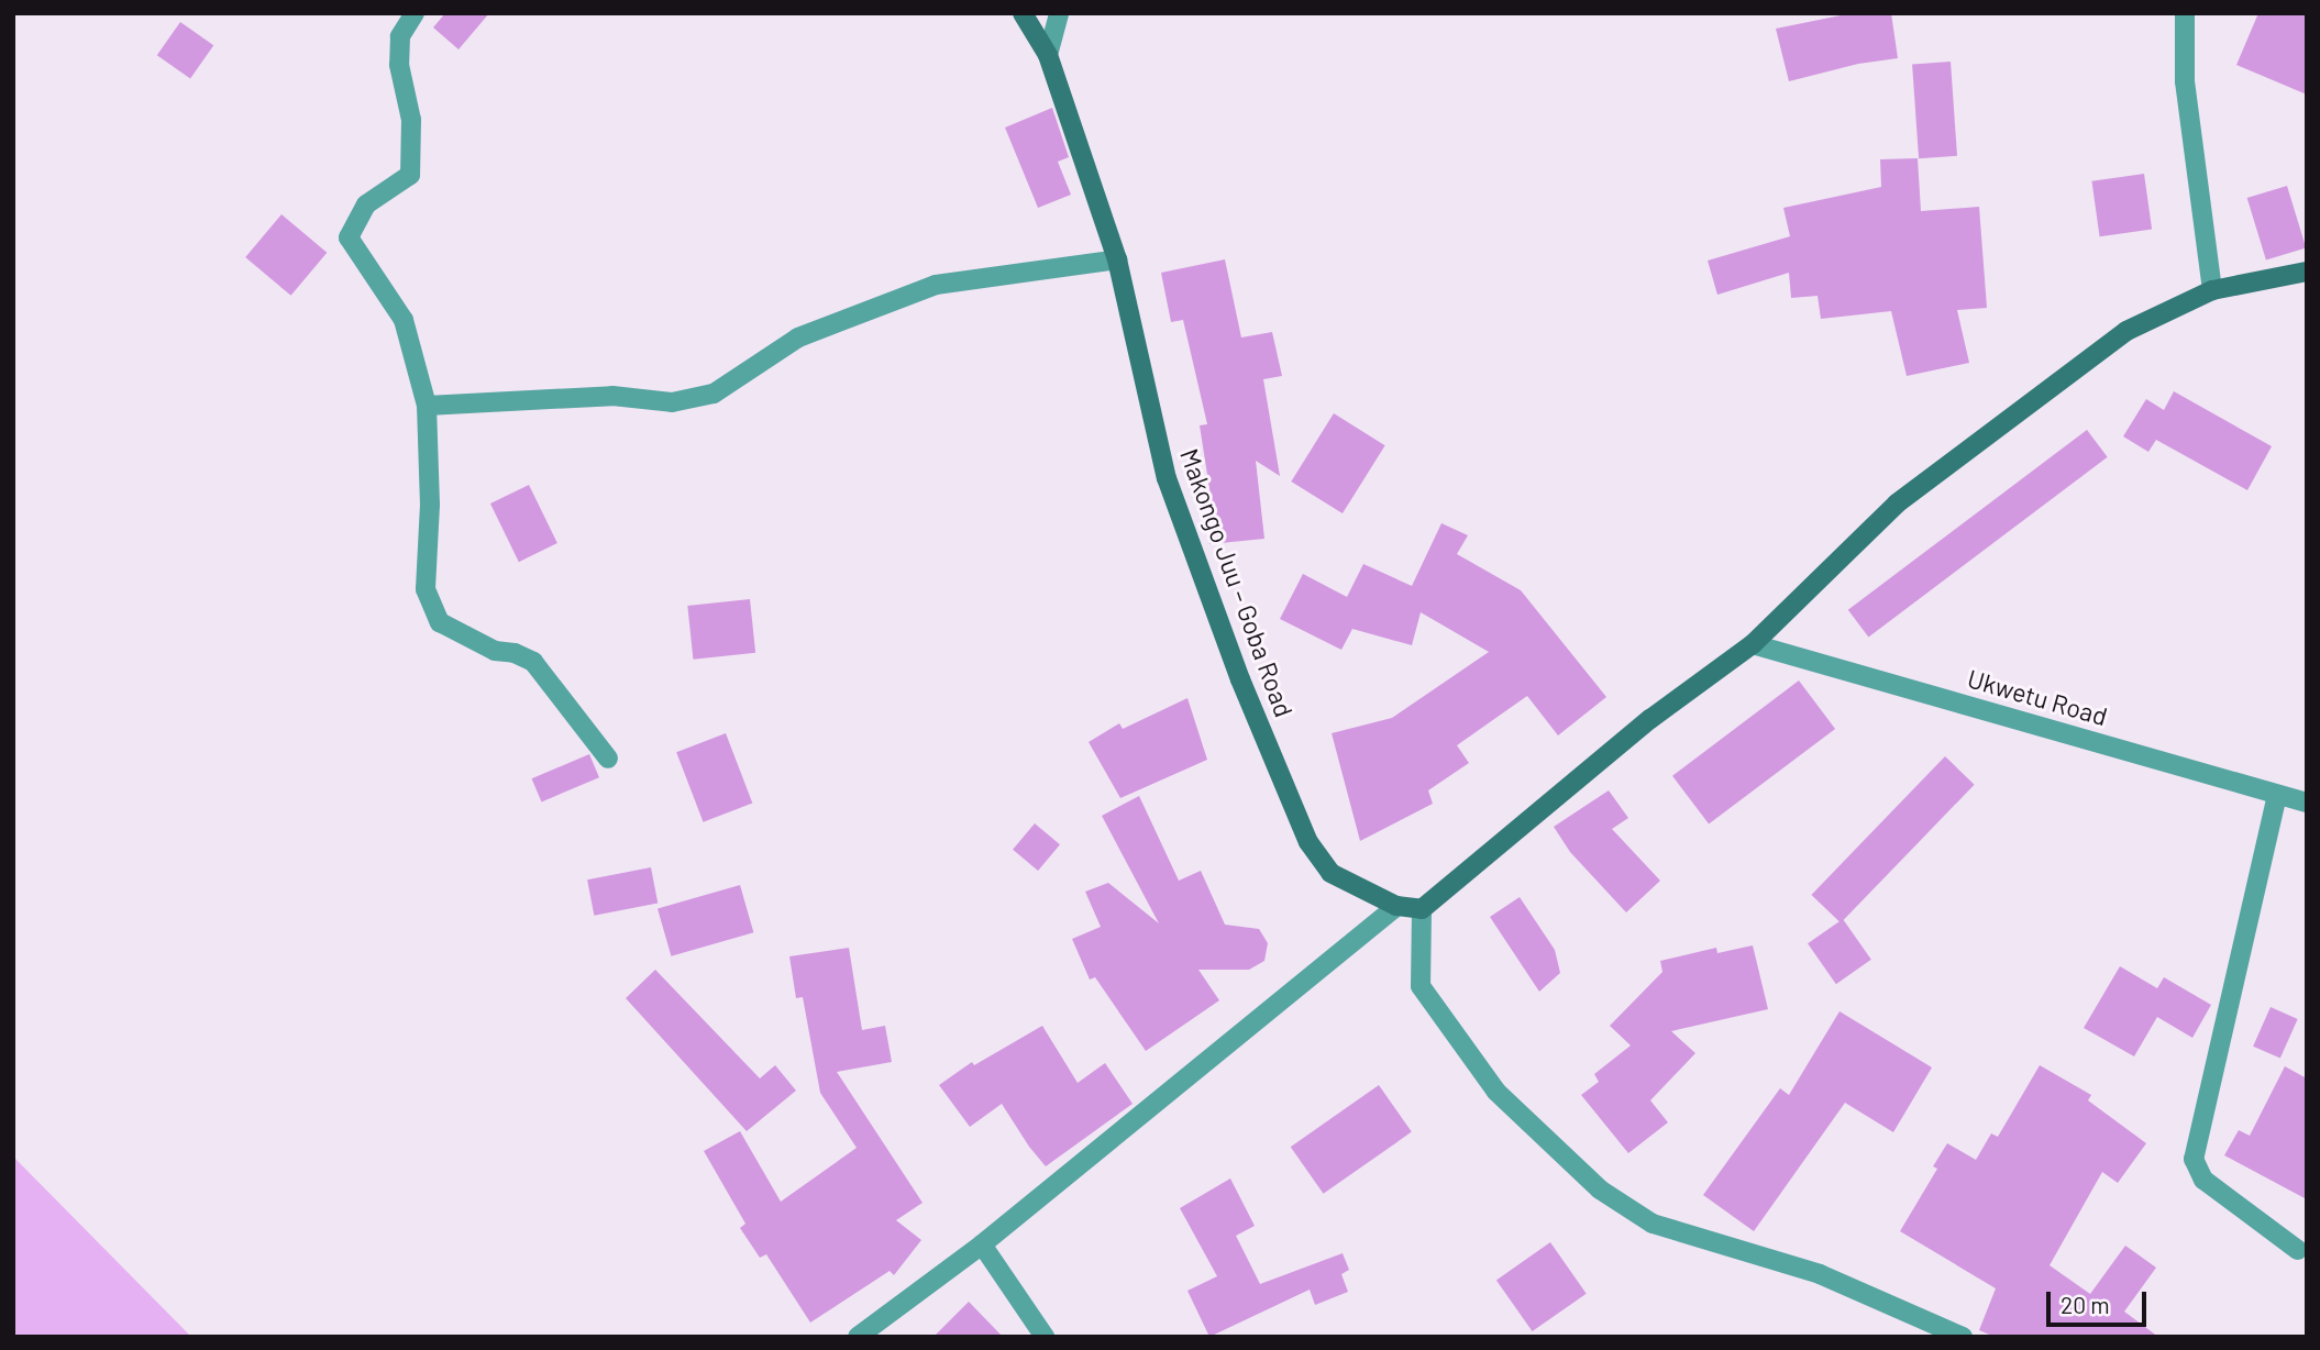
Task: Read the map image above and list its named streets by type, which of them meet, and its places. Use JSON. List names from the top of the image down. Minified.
{"streets":{"street":["Makongo Juu – Goba Road","Ukwetu Road"]},"scale_bar":"20 m"}
